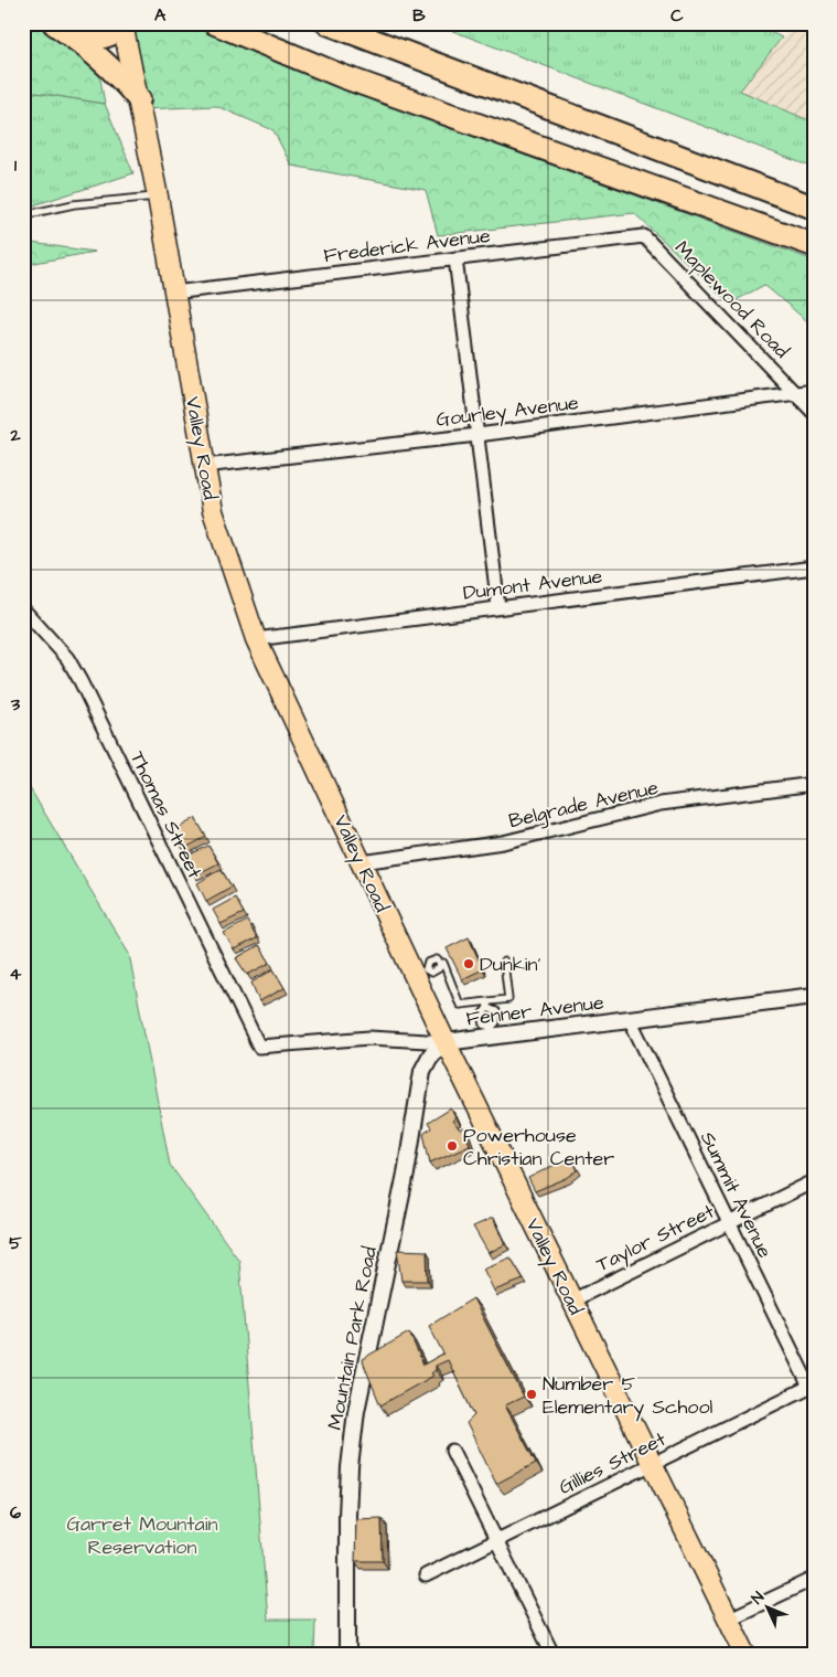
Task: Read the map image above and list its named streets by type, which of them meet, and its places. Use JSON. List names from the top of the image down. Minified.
{"streets":{"main road":["Valley Road"],"street":["Frederick Avenue","Maplewood Road","Gourley Avenue","Dumont Avenue","Belgrade Avenue","Thomas Street","Fenner Avenue","Summit Avenue","Taylor Street","Mountain Park Road","Gillies Street"]},"crossings":[["Frederick Avenue","Maplewood Road"],["Frederick Avenue","Valley Road"],["Maplewood Road","Gourley Avenue"],["Gourley Avenue","Valley Road"],["Valley Road","Dumont Avenue"],["Valley Road","Belgrade Avenue"],["Valley Road","Fenner Avenue"],["Valley Road","Taylor Street"],["Valley Road","Mountain Park Road"],["Valley Road","Gillies Street"],["Thomas Street","Fenner Avenue"],["Fenner Avenue","Summit Avenue"],["Fenner Avenue","Mountain Park Road"],["Summit Avenue","Taylor Street"],["Summit Avenue","Gillies Street"]],"parks":["Garret Mountain Reservation"],"places":["Dunkin'","Powerhouse Christian Center","Number 5 Elementary School"],"north":"top left","grid":{"columns":["A","B","C"],"rows":["1","2","3","4","5","6"]}}
